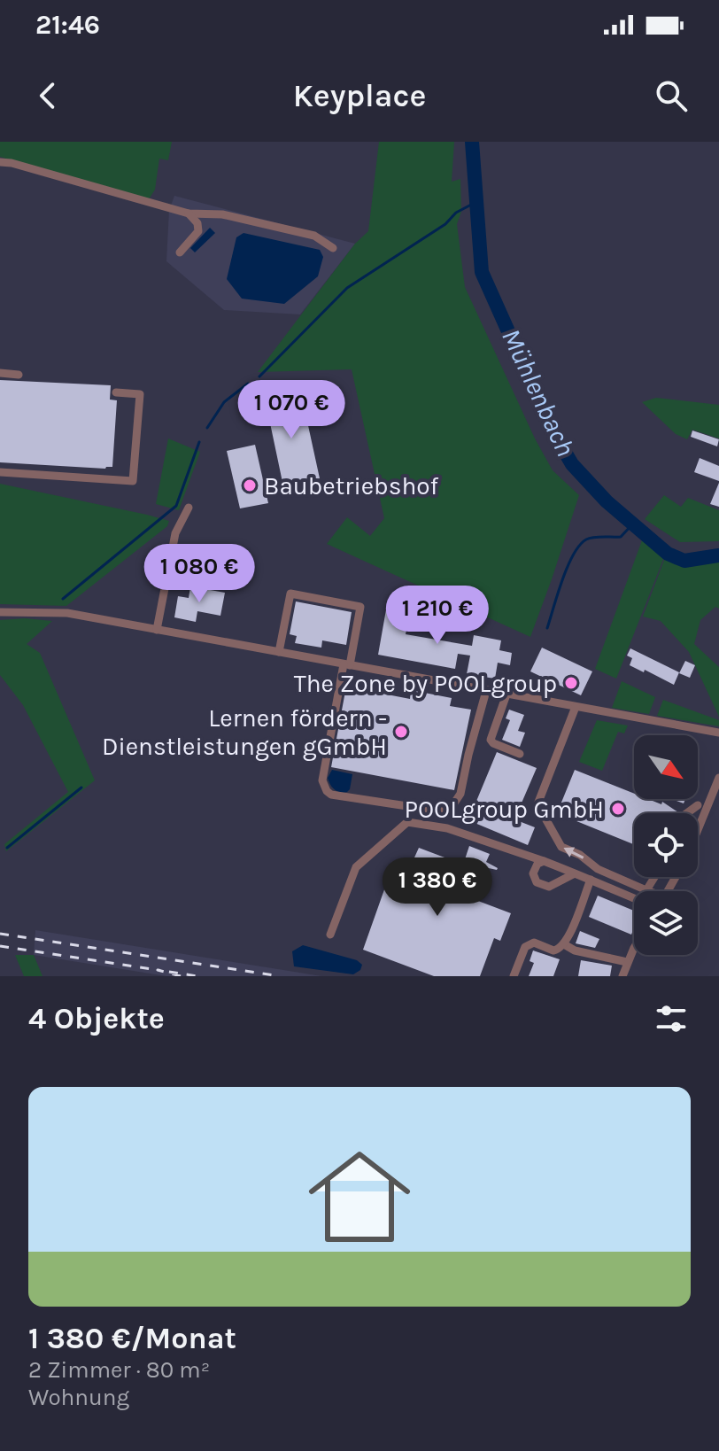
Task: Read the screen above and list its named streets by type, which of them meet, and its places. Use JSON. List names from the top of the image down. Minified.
{"water":["Mühlenbach"],"places":["Baubetriebshof","The Zone by POOLgroup","Lernen fördern - Dienstleistungen gGmbH","POOLgroup GmbH"],"north":"bottom right","page":{"status":"21:46","header":"Keyplace","price":["1 070 €","1 080 €","1 210 €","1 380 €"],"heading":"4 Objekte","list":[{"name":"1 380 €/Monat","note":"2 Zimmer · 80 m² · Wohnung"}]}}
